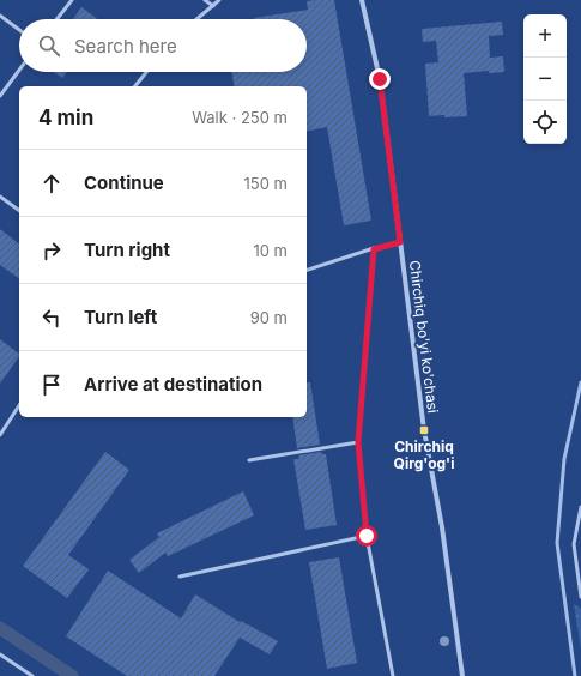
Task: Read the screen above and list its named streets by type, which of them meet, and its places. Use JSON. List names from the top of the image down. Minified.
{"streets":{"street":["Chirchiq bo'yi ko'chasi"]},"places":{"transit":["Chirchiq Qirg'og'i"]},"page":{"map_buttons":["+","−"],"search":"Search here","heading":["4 min","Walk · 250 m"],"list":[["Continue","150 m"],["Turn right","10 m"],["Turn left","90 m"],"Arrive at destination"]}}
